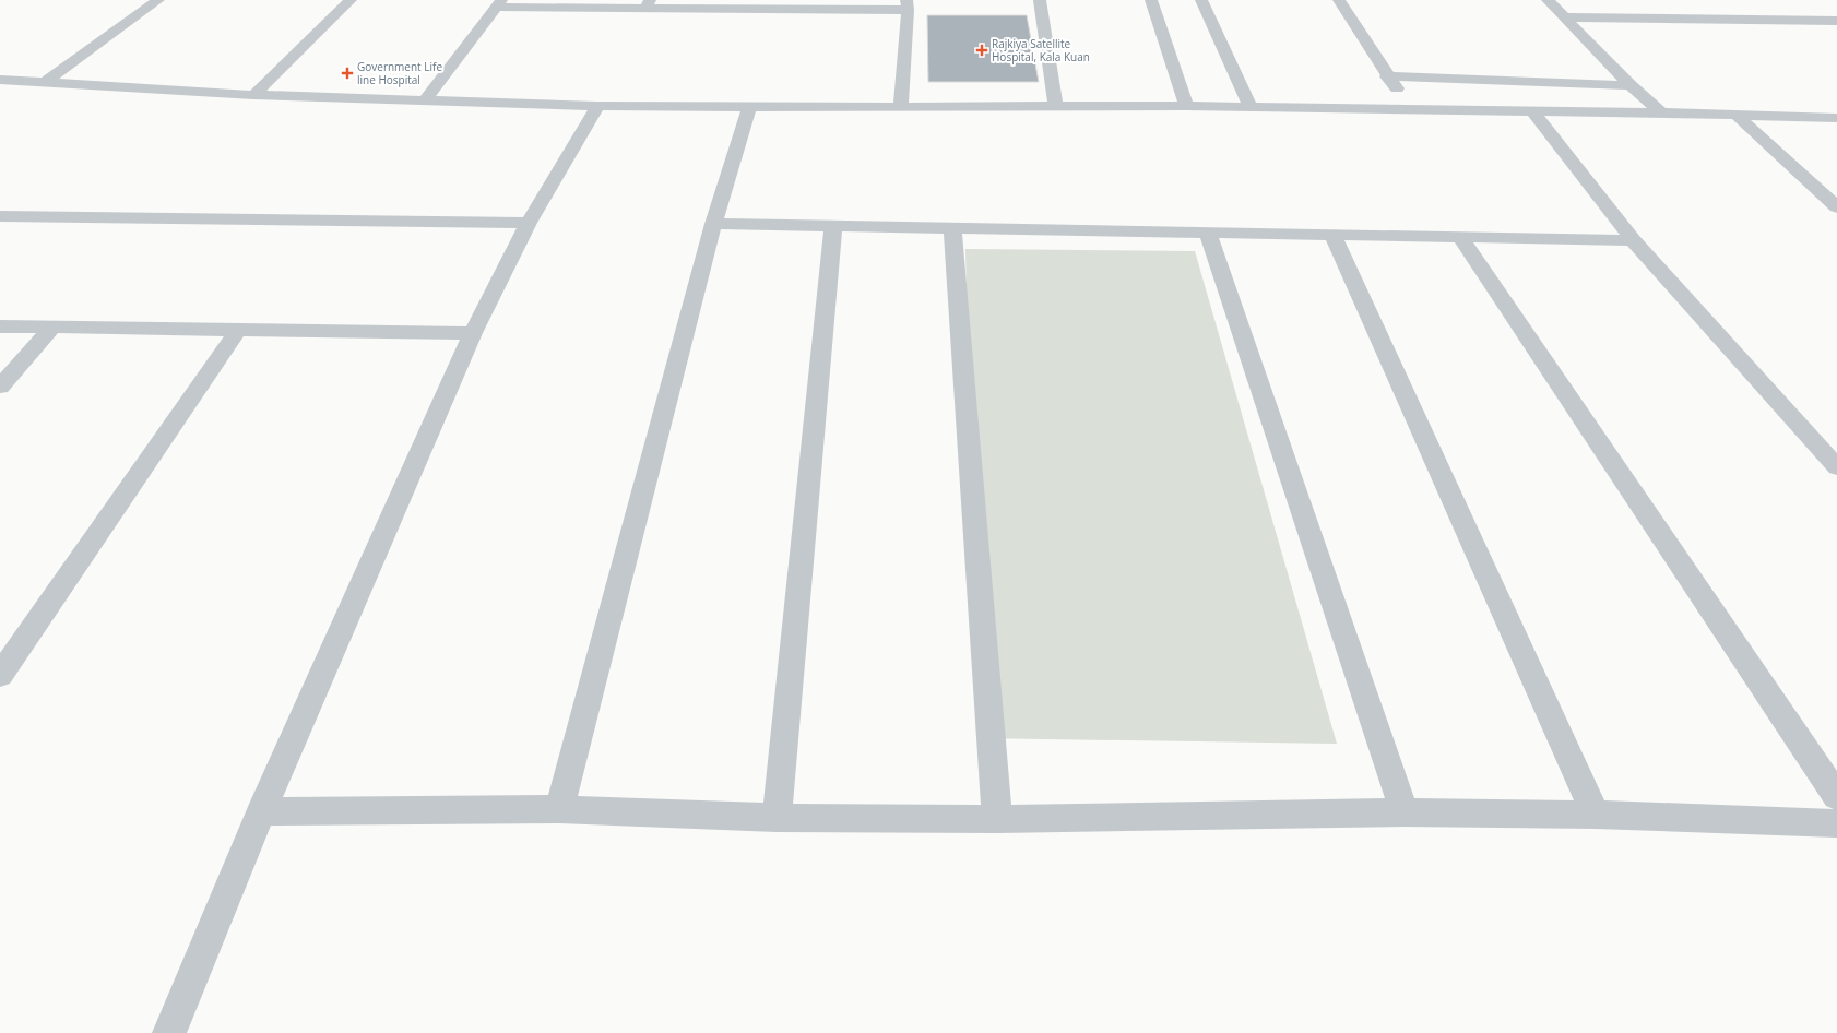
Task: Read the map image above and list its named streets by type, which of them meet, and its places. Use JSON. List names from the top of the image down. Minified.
{"places":{"health":["Rajkiya Satellite Hospital, Kala Kuan","Government Life line Hospital"]}}
